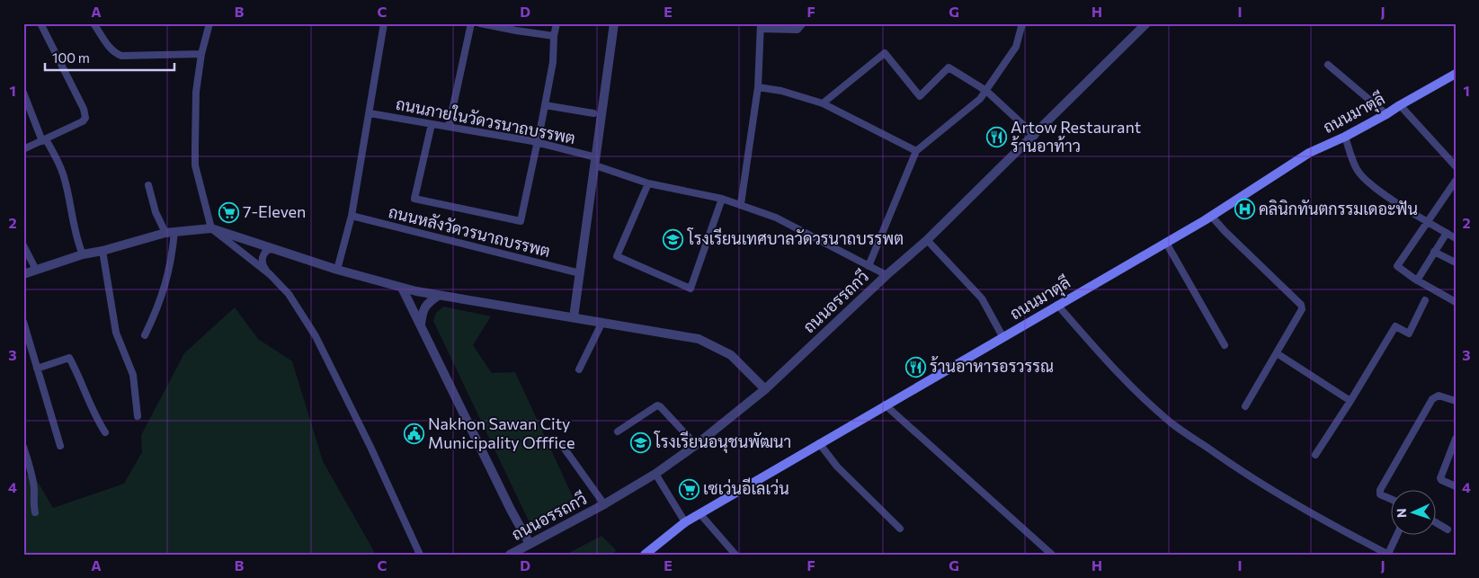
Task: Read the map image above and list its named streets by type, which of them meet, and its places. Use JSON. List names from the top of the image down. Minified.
{"streets":{"main road":["ถนนมาตุลี"],"street":["ถนนภายในวัดวรนาถบรรพต","ถนนหลังวัดวรนาถบรรพต","ถนนอรรถกวี"]},"crossings":[["ถนนภายในวัดวรนาถบรรพต","ถนนอรรถกวี"]],"places":{"restaurant":["Artow Restaurant ร้านอาท้าว","ร้านอาหารอรวรรณ"],"hospital":["คลินิกทันตกรรมเดอะฟัน"],"supermarket":["7-Eleven","เซเว่นอีเลเว่น"],"school or university":["โรงเรียนเทศบาลวัดวรนาถบรรพต","โรงเรียนอนุชนพัฒนา"],"public building":["Nakhon Sawan City Municipality Offfice"]},"scale_bar":"100 m","north":"left","grid":{"columns":["A","B","C","D","E","F","G","H","I","J"],"rows":["1","2","3","4"]}}
